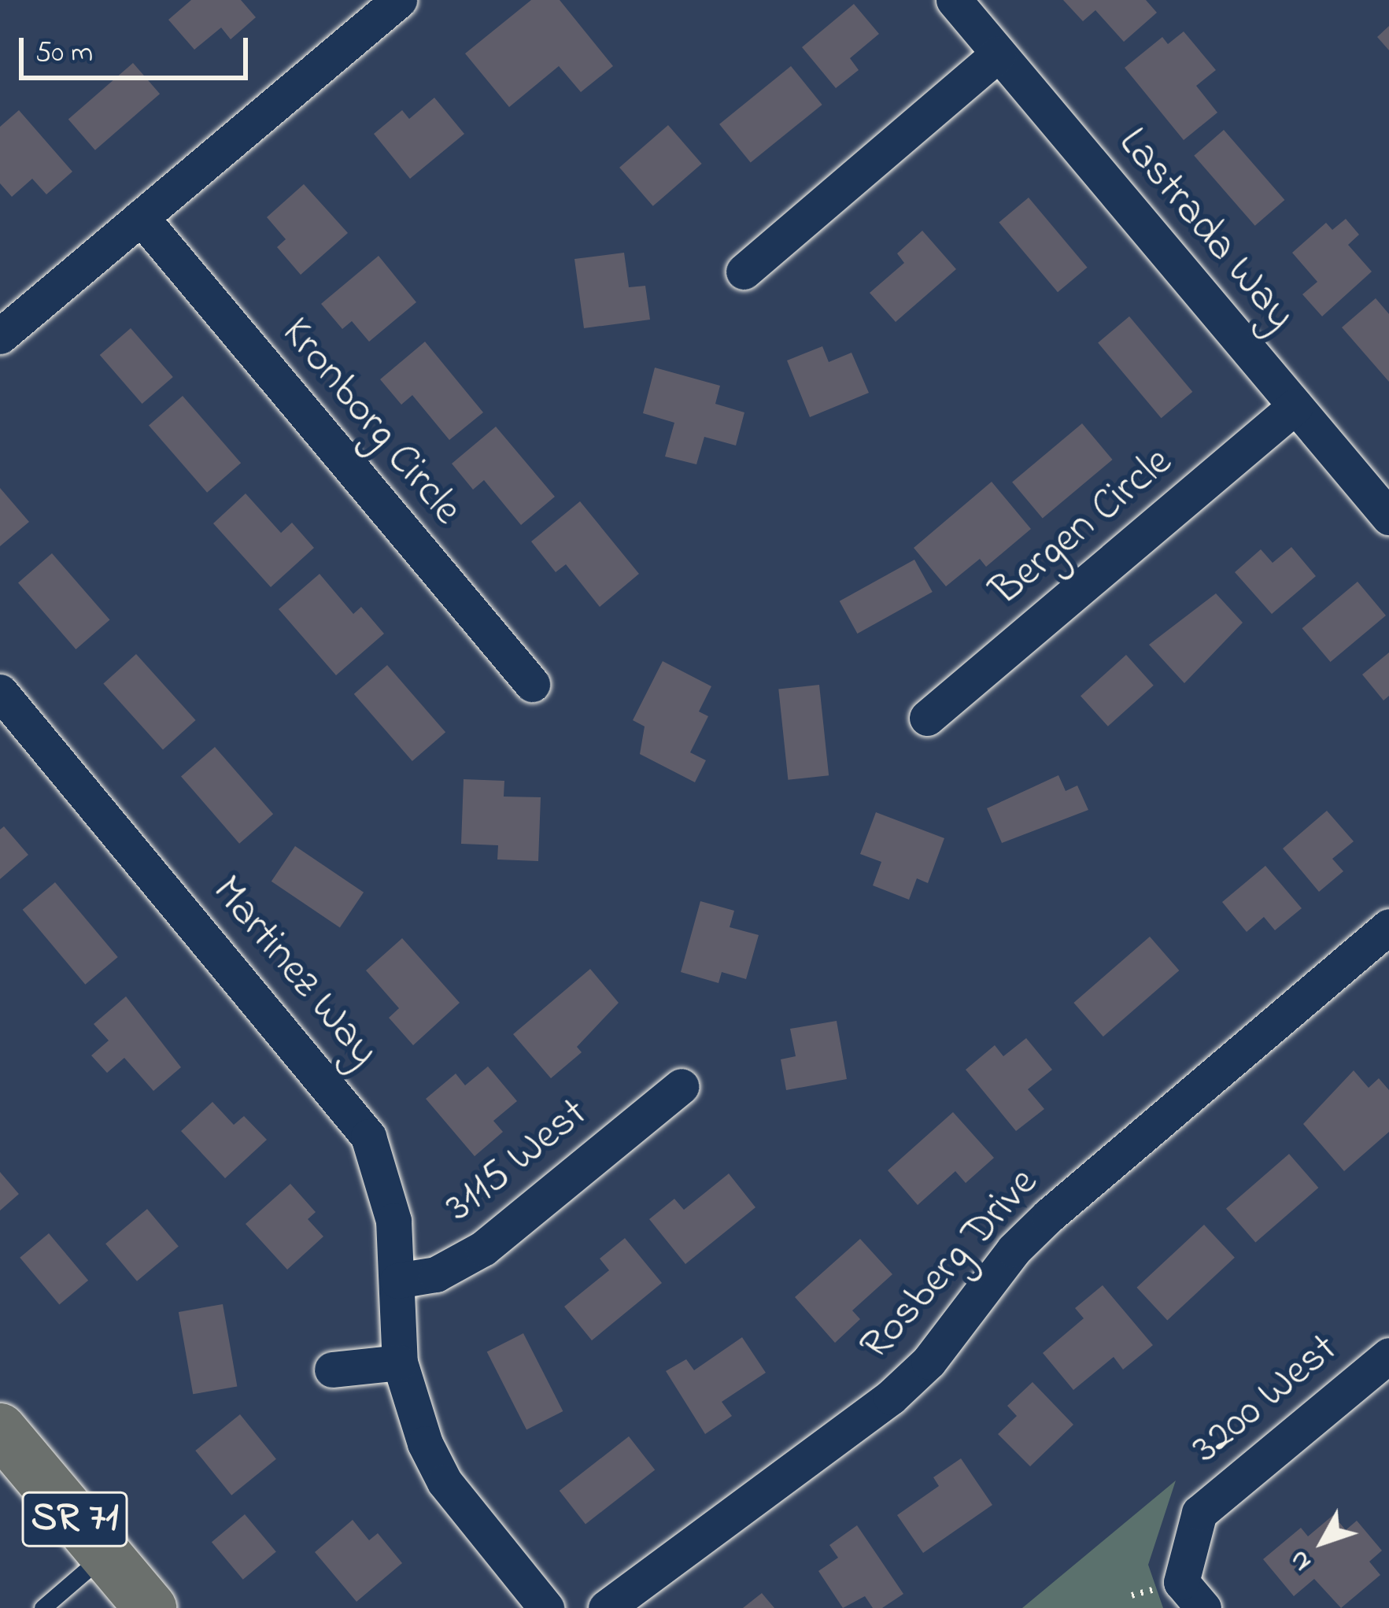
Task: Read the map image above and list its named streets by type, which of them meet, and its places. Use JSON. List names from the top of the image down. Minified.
{"streets":{"main road":["SR 71"],"street":["Lastrada Way","Kronborg Circle","Bergen Circle","Martinez Way","3115 West","Rosberg Drive","3200 West"]},"crossings":[["Lastrada Way","Bergen Circle"],["Martinez Way","3115 West"]],"scale_bar":"50 m","north":"bottom left"}
